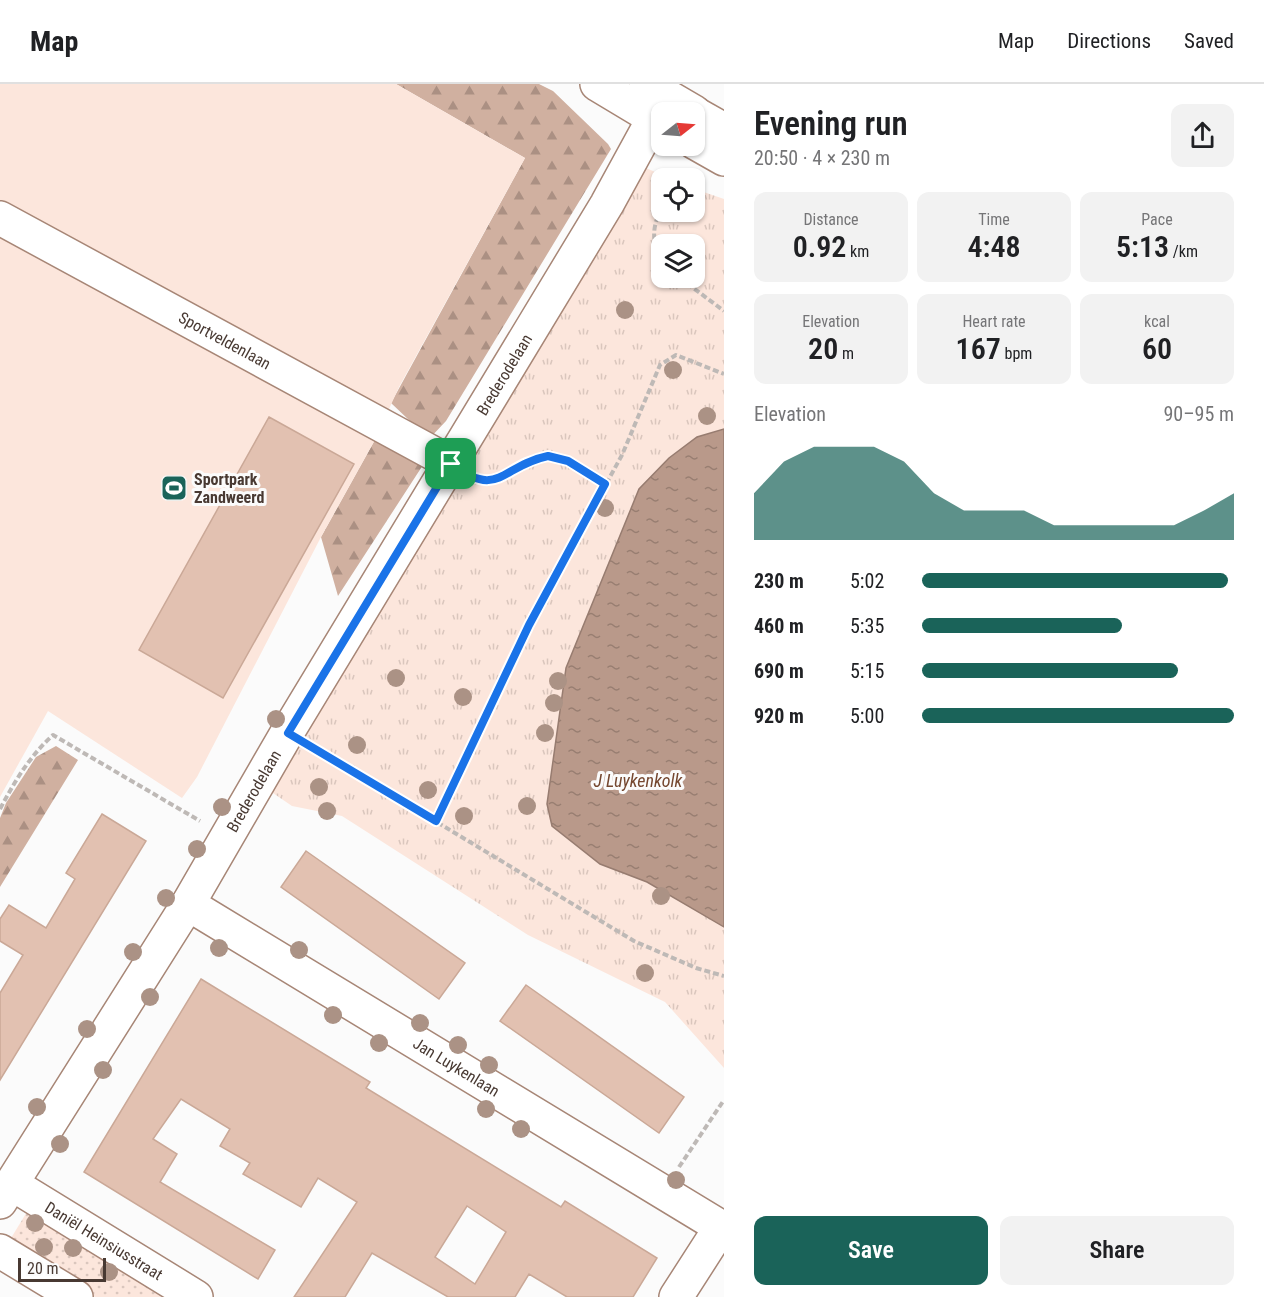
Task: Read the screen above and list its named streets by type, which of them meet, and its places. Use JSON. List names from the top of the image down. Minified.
{"streets":{"street":["Sportveldenlaan","Brederodelaan","Jan Luykenlaan","Daniël Heinsiusstraat"]},"crossings":[["Sportveldenlaan","Brederodelaan"],["Brederodelaan","Jan Luykenlaan"],["Brederodelaan","Daniël Heinsiusstraat"]],"water":["J Luykenkolk"],"places":{"sports":["Sportpark Zandweerd"]},"scale_bar":"20 m","north":"right","page":{"header":"Map","nav":["Map","Directions","Saved"],"heading":["Evening run","20:50 · 4 × 230 m"],"stats":[["Distance","0.92 km"],["Time","4:48"],["Pace","5:13 /km"],["Elevation","20 m"],["Heart rate","167 bpm"],["kcal","60"]],"chart":["Elevation","90–95 m"],"list":[{"name":"230 m","note":"5:02"},{"name":"460 m","note":"5:35"},{"name":"690 m","note":"5:15"},{"name":"920 m","note":"5:00"}],"buttons":["Save","Share"],"scale":"20 m"}}
